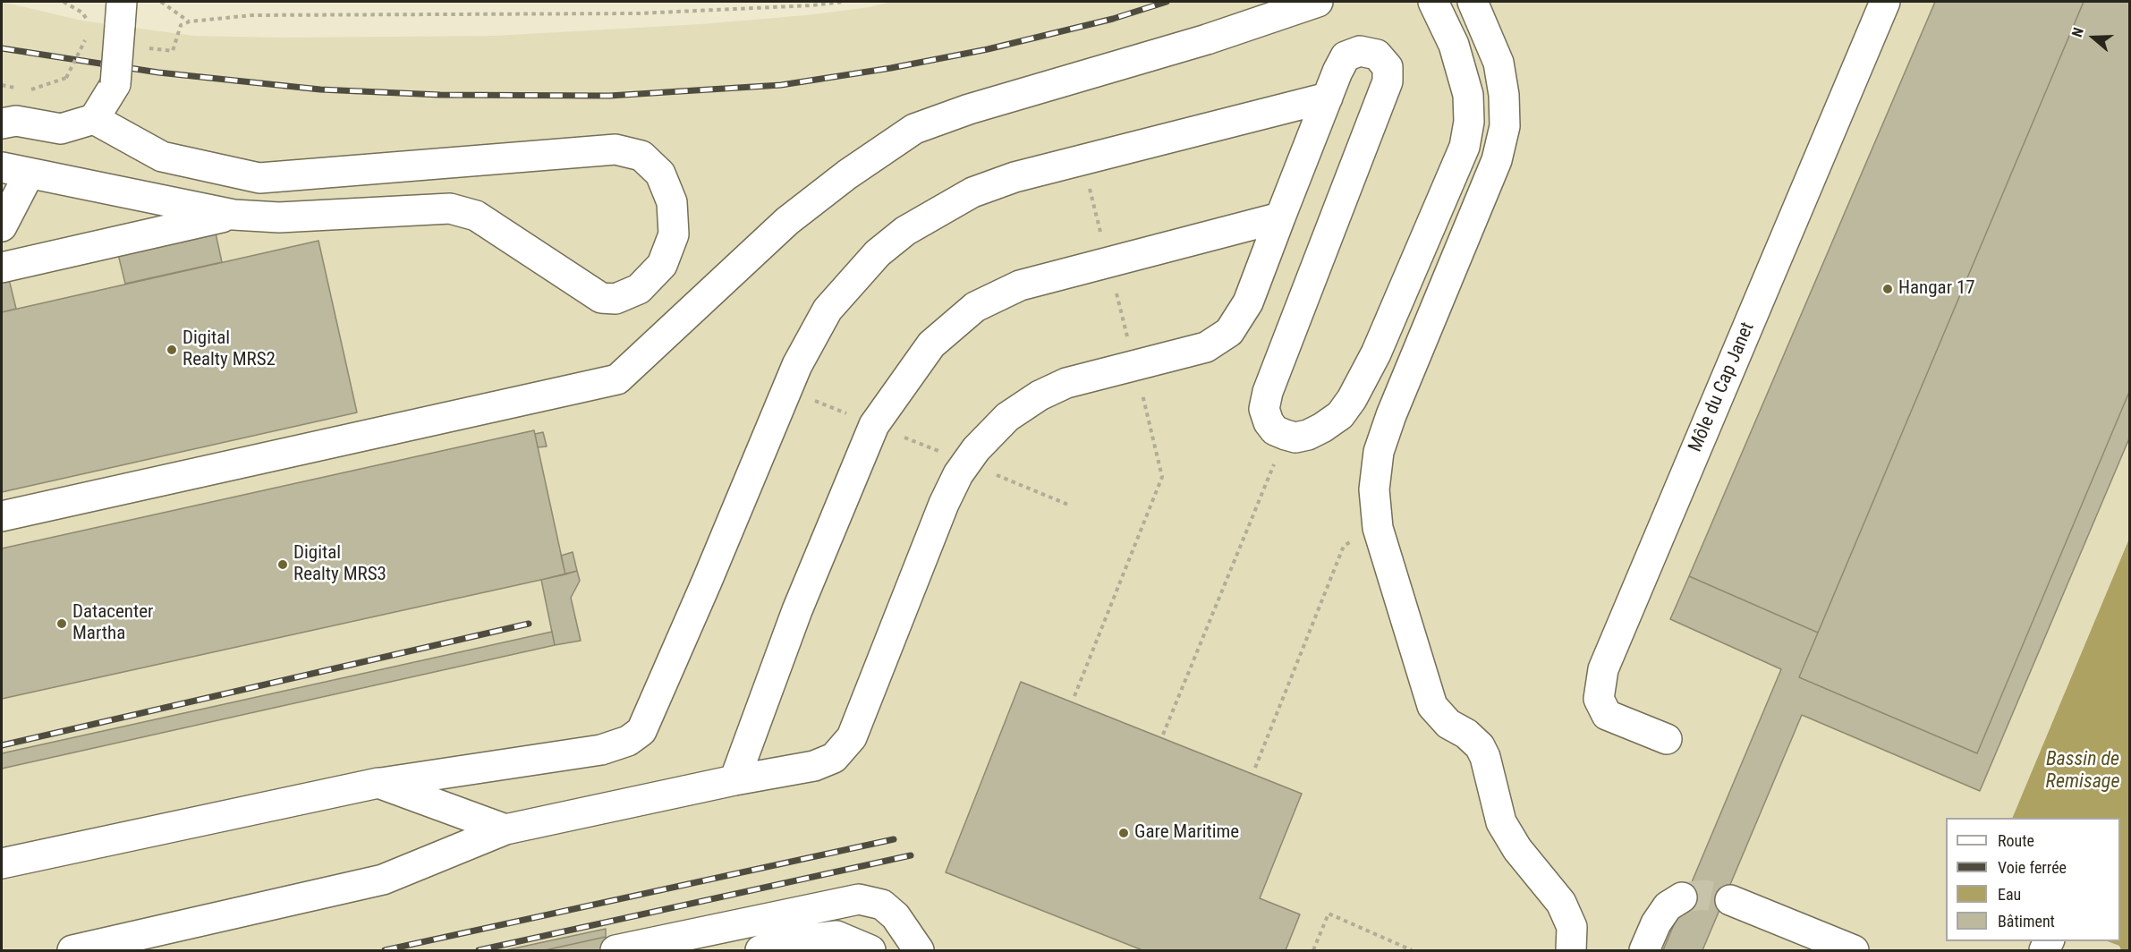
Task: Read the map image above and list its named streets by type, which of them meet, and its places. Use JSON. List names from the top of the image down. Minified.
{"streets":{"lane":["Môle du Cap Janet"]},"water":["Bassin de Remisage"],"places":["Hangar 17","Digital Realty MRS2","Digital Realty MRS3","Datacenter Martha","Gare Maritime"],"legend":["Route","Voie ferrée","Eau","Bâtiment"],"north":"left"}
